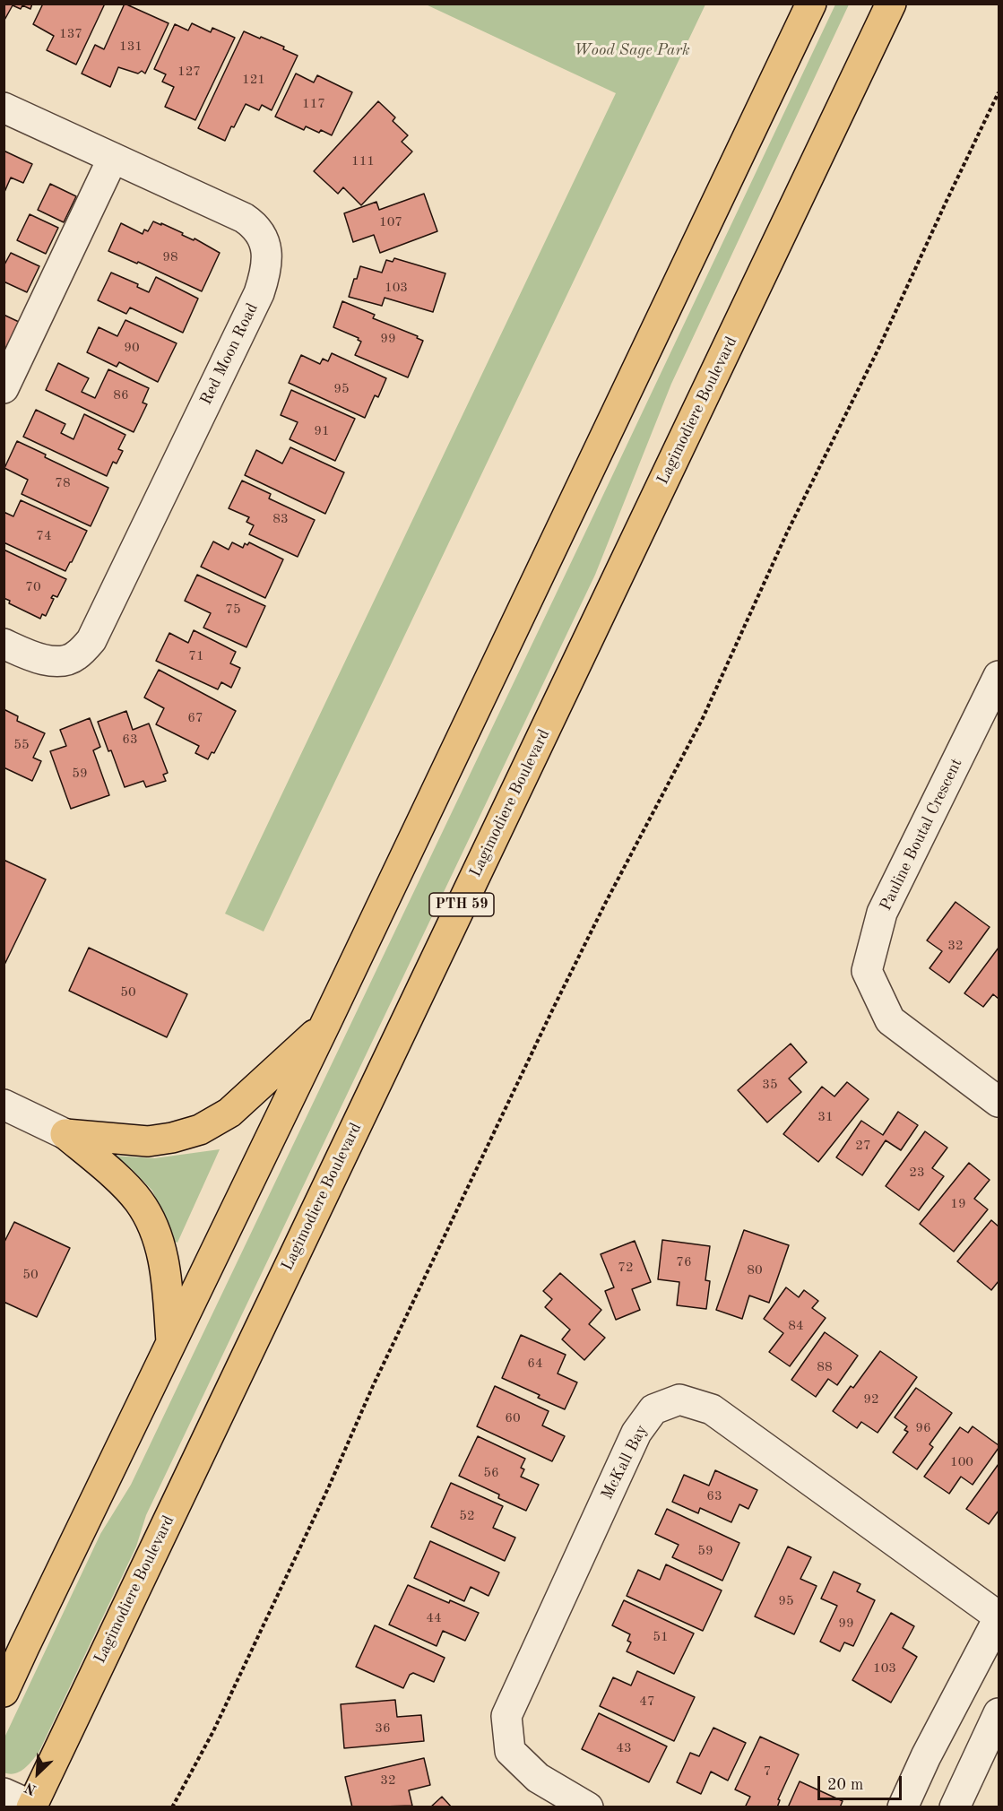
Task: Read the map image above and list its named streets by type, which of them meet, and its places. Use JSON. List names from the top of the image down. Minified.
{"streets":{"main road":["Lagimodiere Boulevard","PTH 59"],"street":["Red Moon Road","Pauline Boutal Crescent","McKall Bay"]},"parks":["Wood Sage Park"],"house_numbers":["137","131","127","121","117","111","107","98","103","99","90","95","86","91","78","83","74","70","75","71","67","63","55","59","32","50","35","31","27","23","19","76","72","80","50","84","64","88","92","60","96","100","56","63","52","59","95","44","99","51","103","47","36","43","7","32"],"scale_bar":"20 m","north":"bottom left"}
